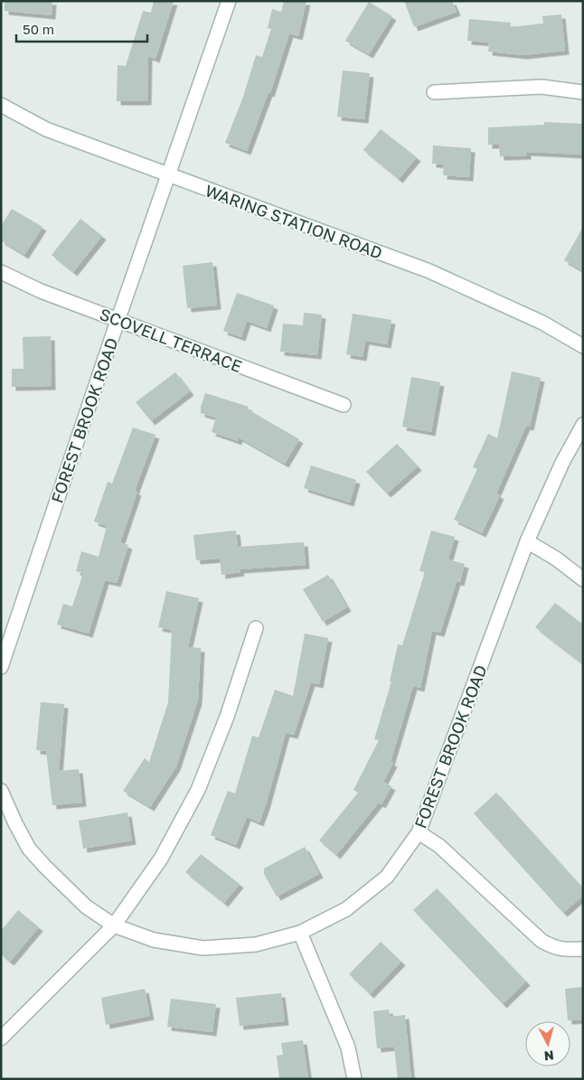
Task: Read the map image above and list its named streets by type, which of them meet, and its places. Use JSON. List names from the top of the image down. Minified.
{"streets":{"street":["WARING STATION ROAD","SCOVELL TERRACE","FOREST BROOK ROAD"]},"crossings":[["WARING STATION ROAD","FOREST BROOK ROAD"],["SCOVELL TERRACE","FOREST BROOK ROAD"]],"scale_bar":"50 m","north":"bottom"}
